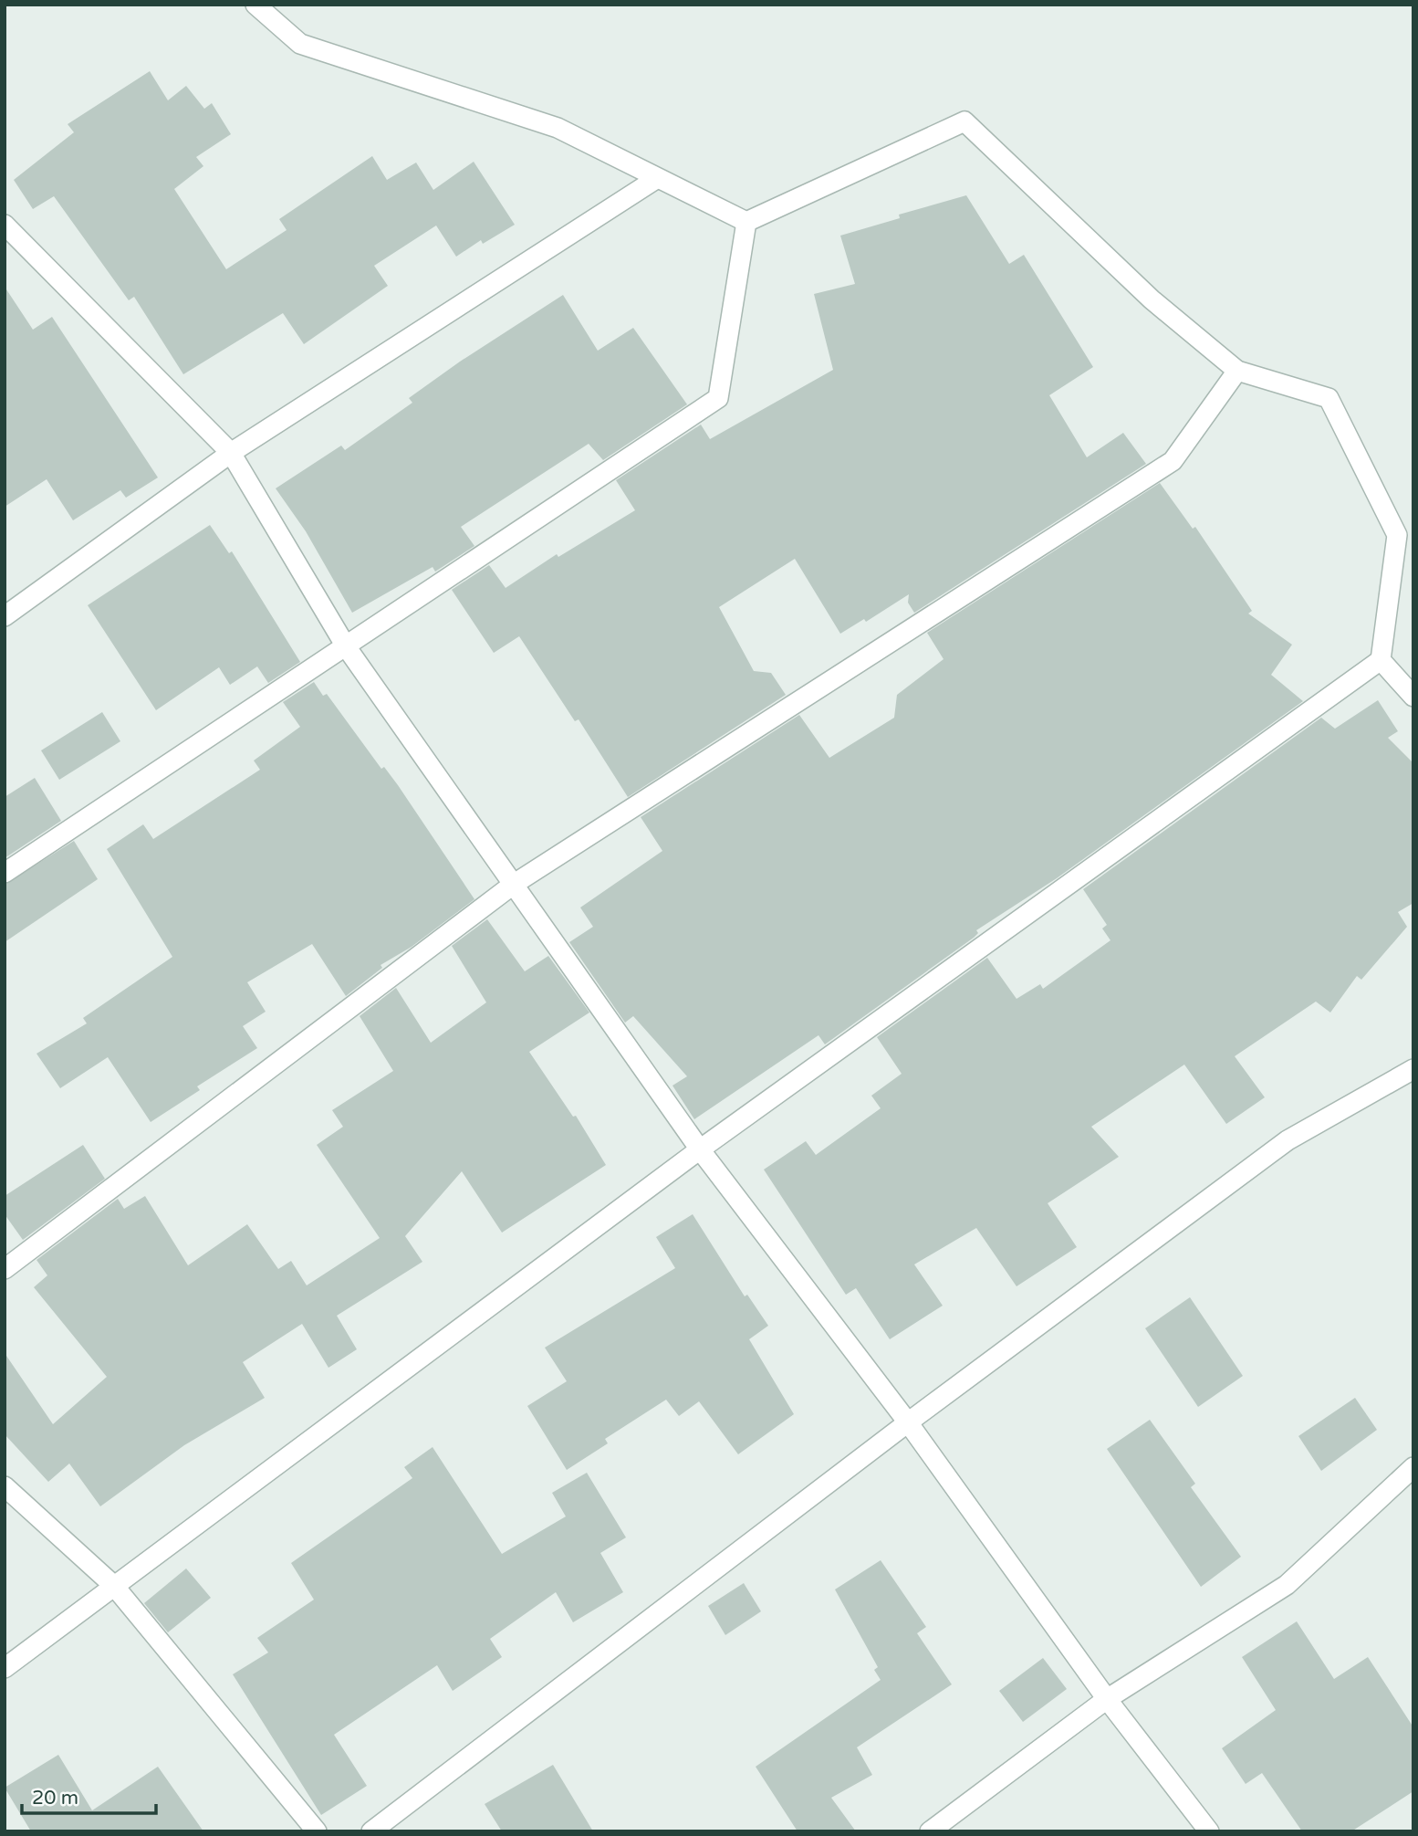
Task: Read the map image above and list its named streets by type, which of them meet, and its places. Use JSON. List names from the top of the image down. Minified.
{"scale_bar":"20 m"}
